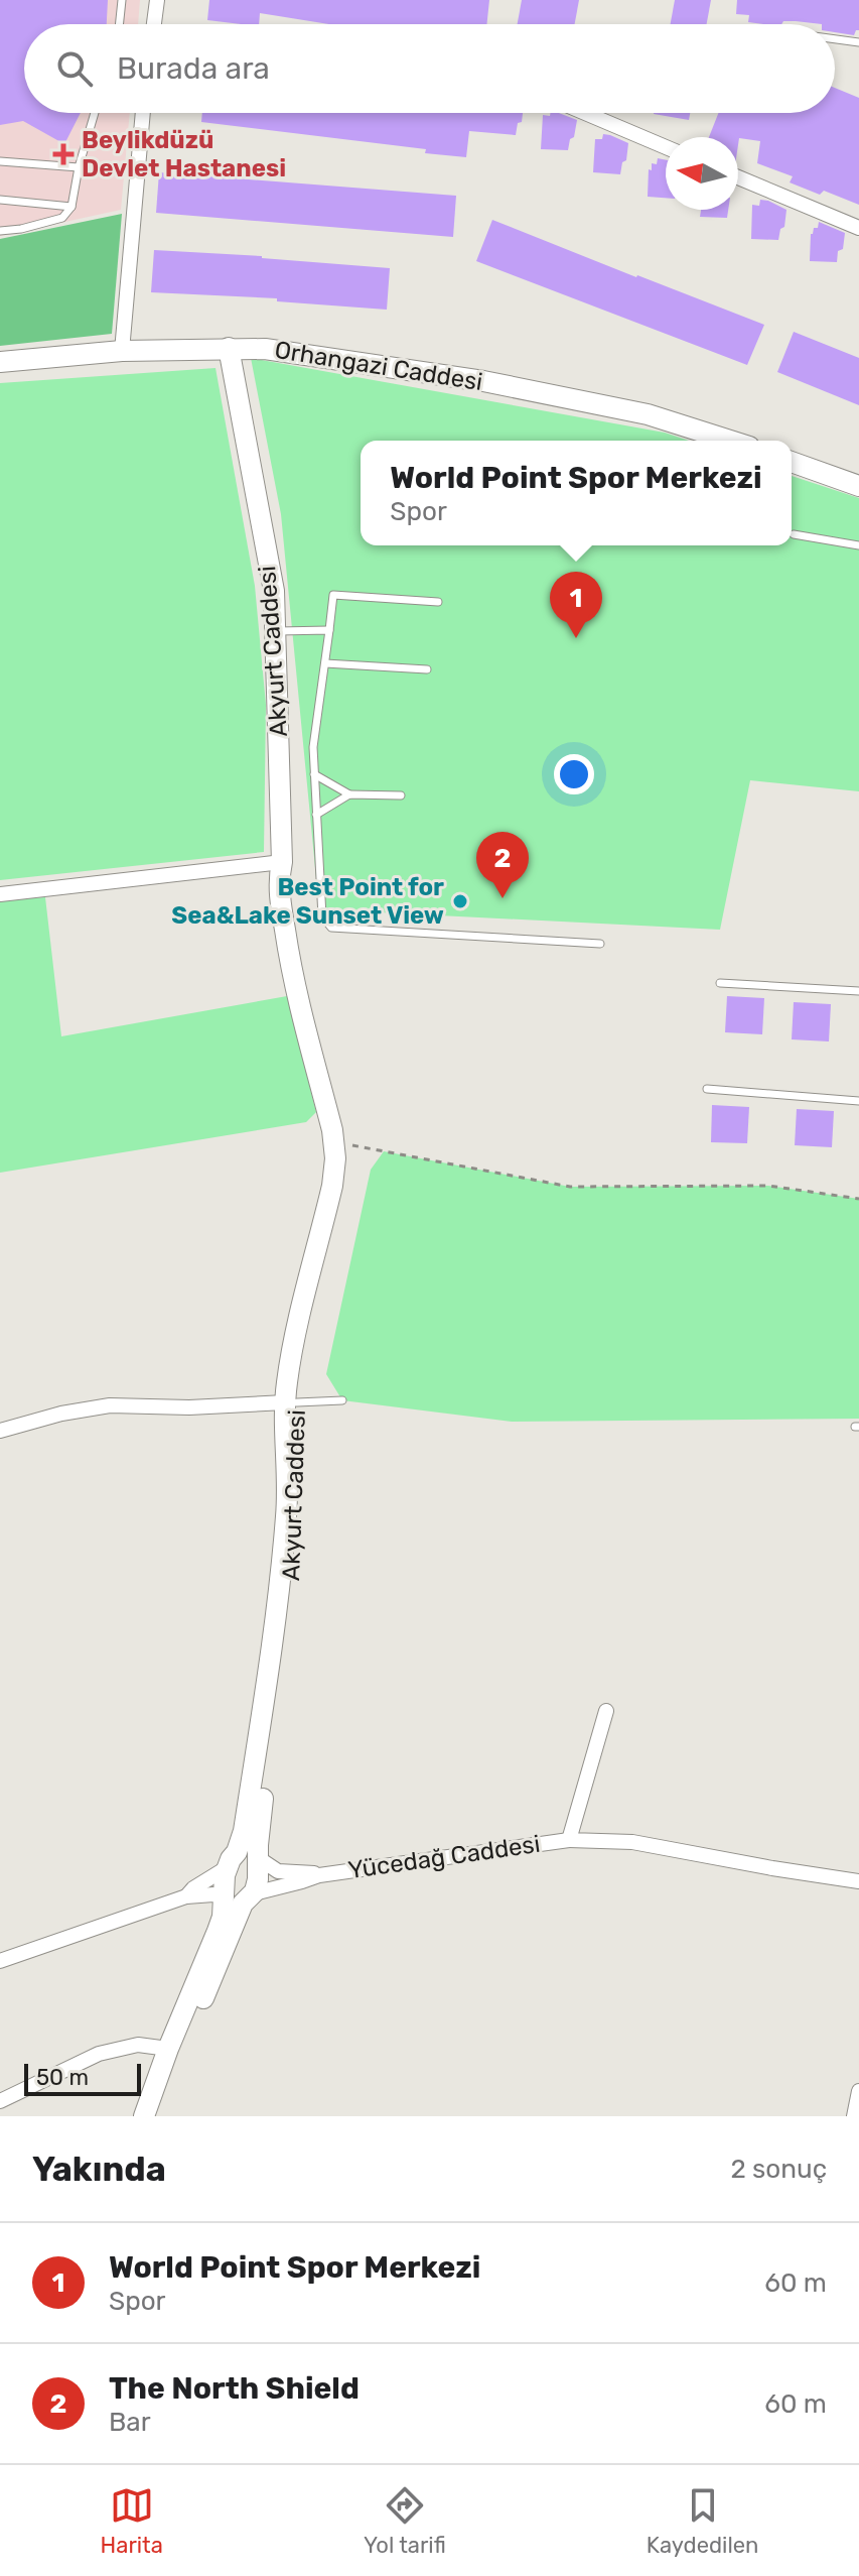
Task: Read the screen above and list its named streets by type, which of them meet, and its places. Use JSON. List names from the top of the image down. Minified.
{"streets":{"street":["Orhangazi Caddesi","Akyurt Caddesi","Yücedağ Caddesi"]},"crossings":[["Orhangazi Caddesi","Akyurt Caddesi"]],"places":{"health":["Beylikdüzü Devlet Hastanesi"],"other":["Best Point for Sea&Lake Sunset View"]},"scale_bar":"50 m","north":"left","page":{"search":"Burada ara","popup":["World Point Spor Merkezi","Spor"],"pins":["1","2"],"scale":"50 m","heading":["Yakında","2 sonuç"],"list":[{"mark":"1","name":"World Point Spor Merkezi","note":"Spor","value":"60 m"},{"mark":"2","name":"The North Shield","note":"Bar","value":"60 m"}],"nav":["Harita","Yol tarifi","Kaydedilen"]}}
